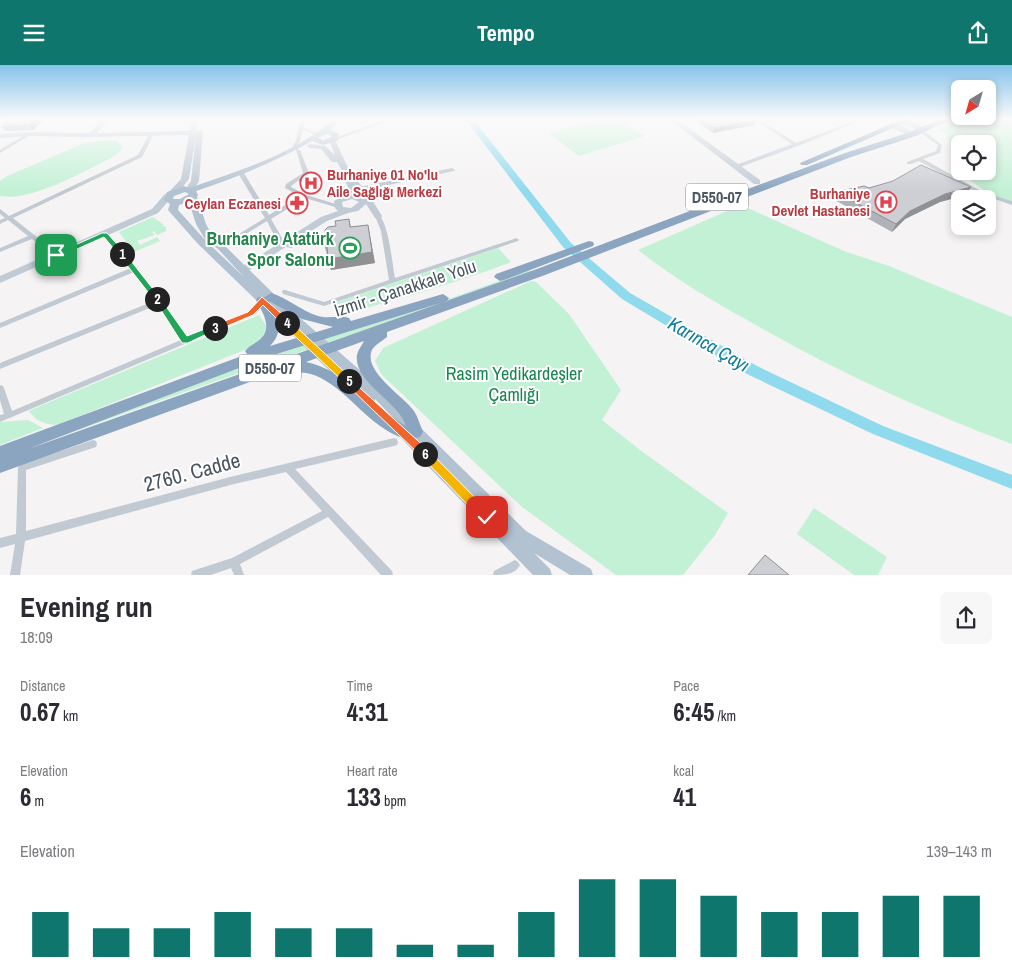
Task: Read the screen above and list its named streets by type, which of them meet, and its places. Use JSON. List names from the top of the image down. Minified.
{"streets":{"highway":["D550-07","İzmir - Çanakkale Yolu"],"street":["2760. Cadde"]},"crossings":[["D550-07","İzmir - Çanakkale Yolu"]],"water":["Karınca Çayı"],"parks":["Rasim Yedikardeşler Çamlığı"],"places":{"hospital":["Burhaniye 01 No'lu Aile Sağlığı Merkezi","Burhaniye Devlet Hastanesi"],"pharmacy":["Ceylan Eczanesi"],"sports":["Burhaniye Atatürk Spor Salonu"]},"north":"bottom left","page":{"header":"Tempo","pins":["1","2","4","3","5","6"],"heading":["Evening run","18:09"],"stats":[["Distance","0.67 km"],["Time","4:31"],["Pace","6:45 /km"],["Elevation","6 m"],["Heart rate","133 bpm"],["kcal","41"]],"chart":["Elevation","139–143 m"]}}
